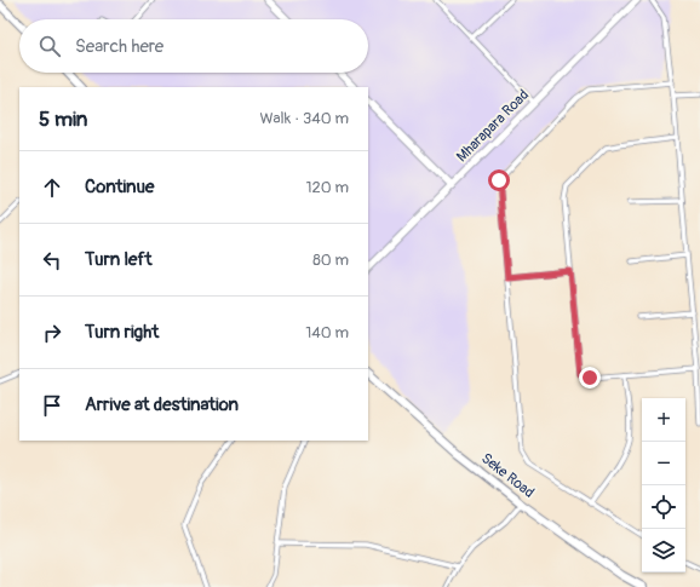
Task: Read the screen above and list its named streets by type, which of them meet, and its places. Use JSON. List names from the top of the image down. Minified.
{"streets":{"main road":["Mharapara Road","Seke Road"]},"page":{"search":"Search here","heading":["5 min","Walk · 340 m"],"list":[["Continue","120 m"],["Turn left","80 m"],["Turn right","140 m"],"Arrive at destination"],"map_buttons":["+","−"]}}
